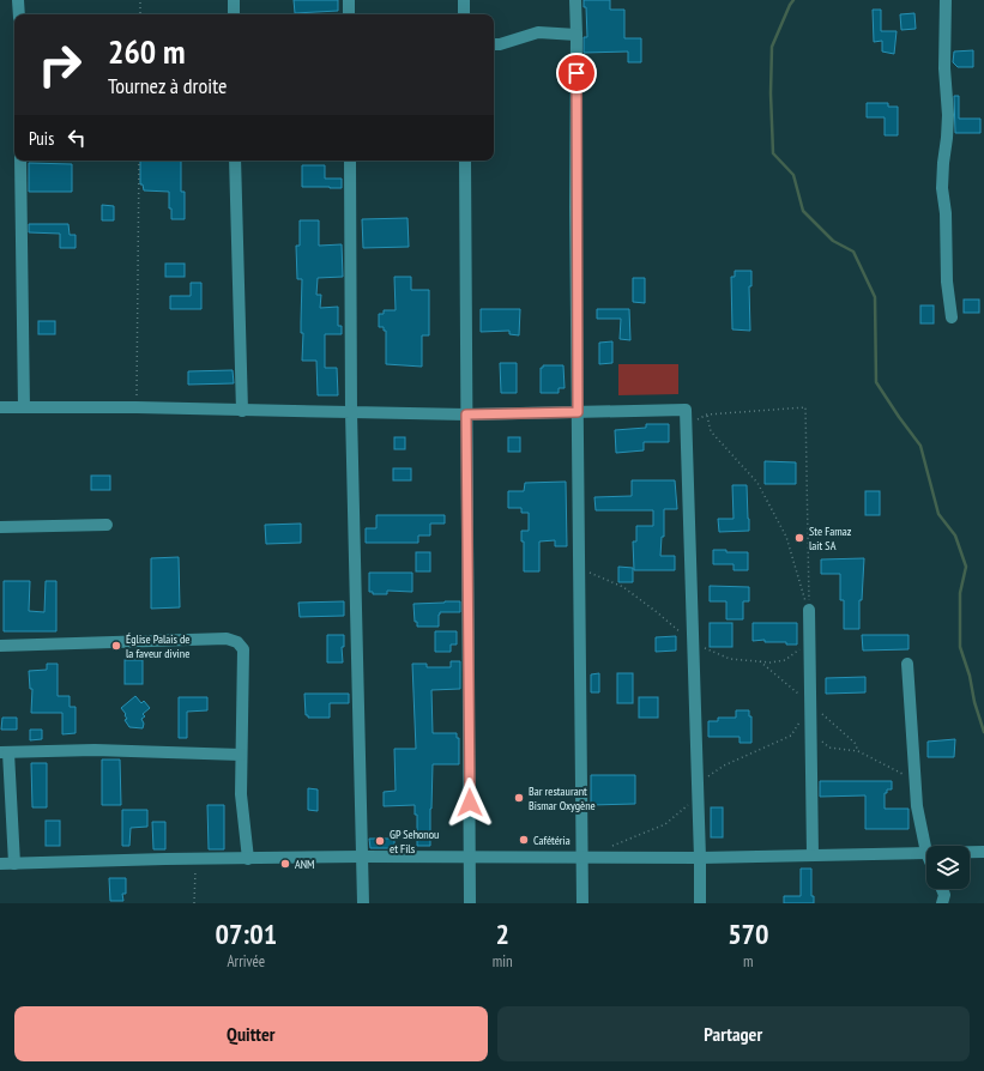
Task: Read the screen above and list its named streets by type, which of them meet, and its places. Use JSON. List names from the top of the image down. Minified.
{"places":["Ste Famaz lait SA","Église Palais de la faveur divine","Bar restaurant Bismar Oxygène","Cafétéria","GP Sehonou et Fils","ANM"],"page":{"turn":["260 m","Tournez à droite"],"then":"Puis","eta":["07:01","Arrivée","2","min","570","m"],"buttons":["Quitter","Partager"]}}
